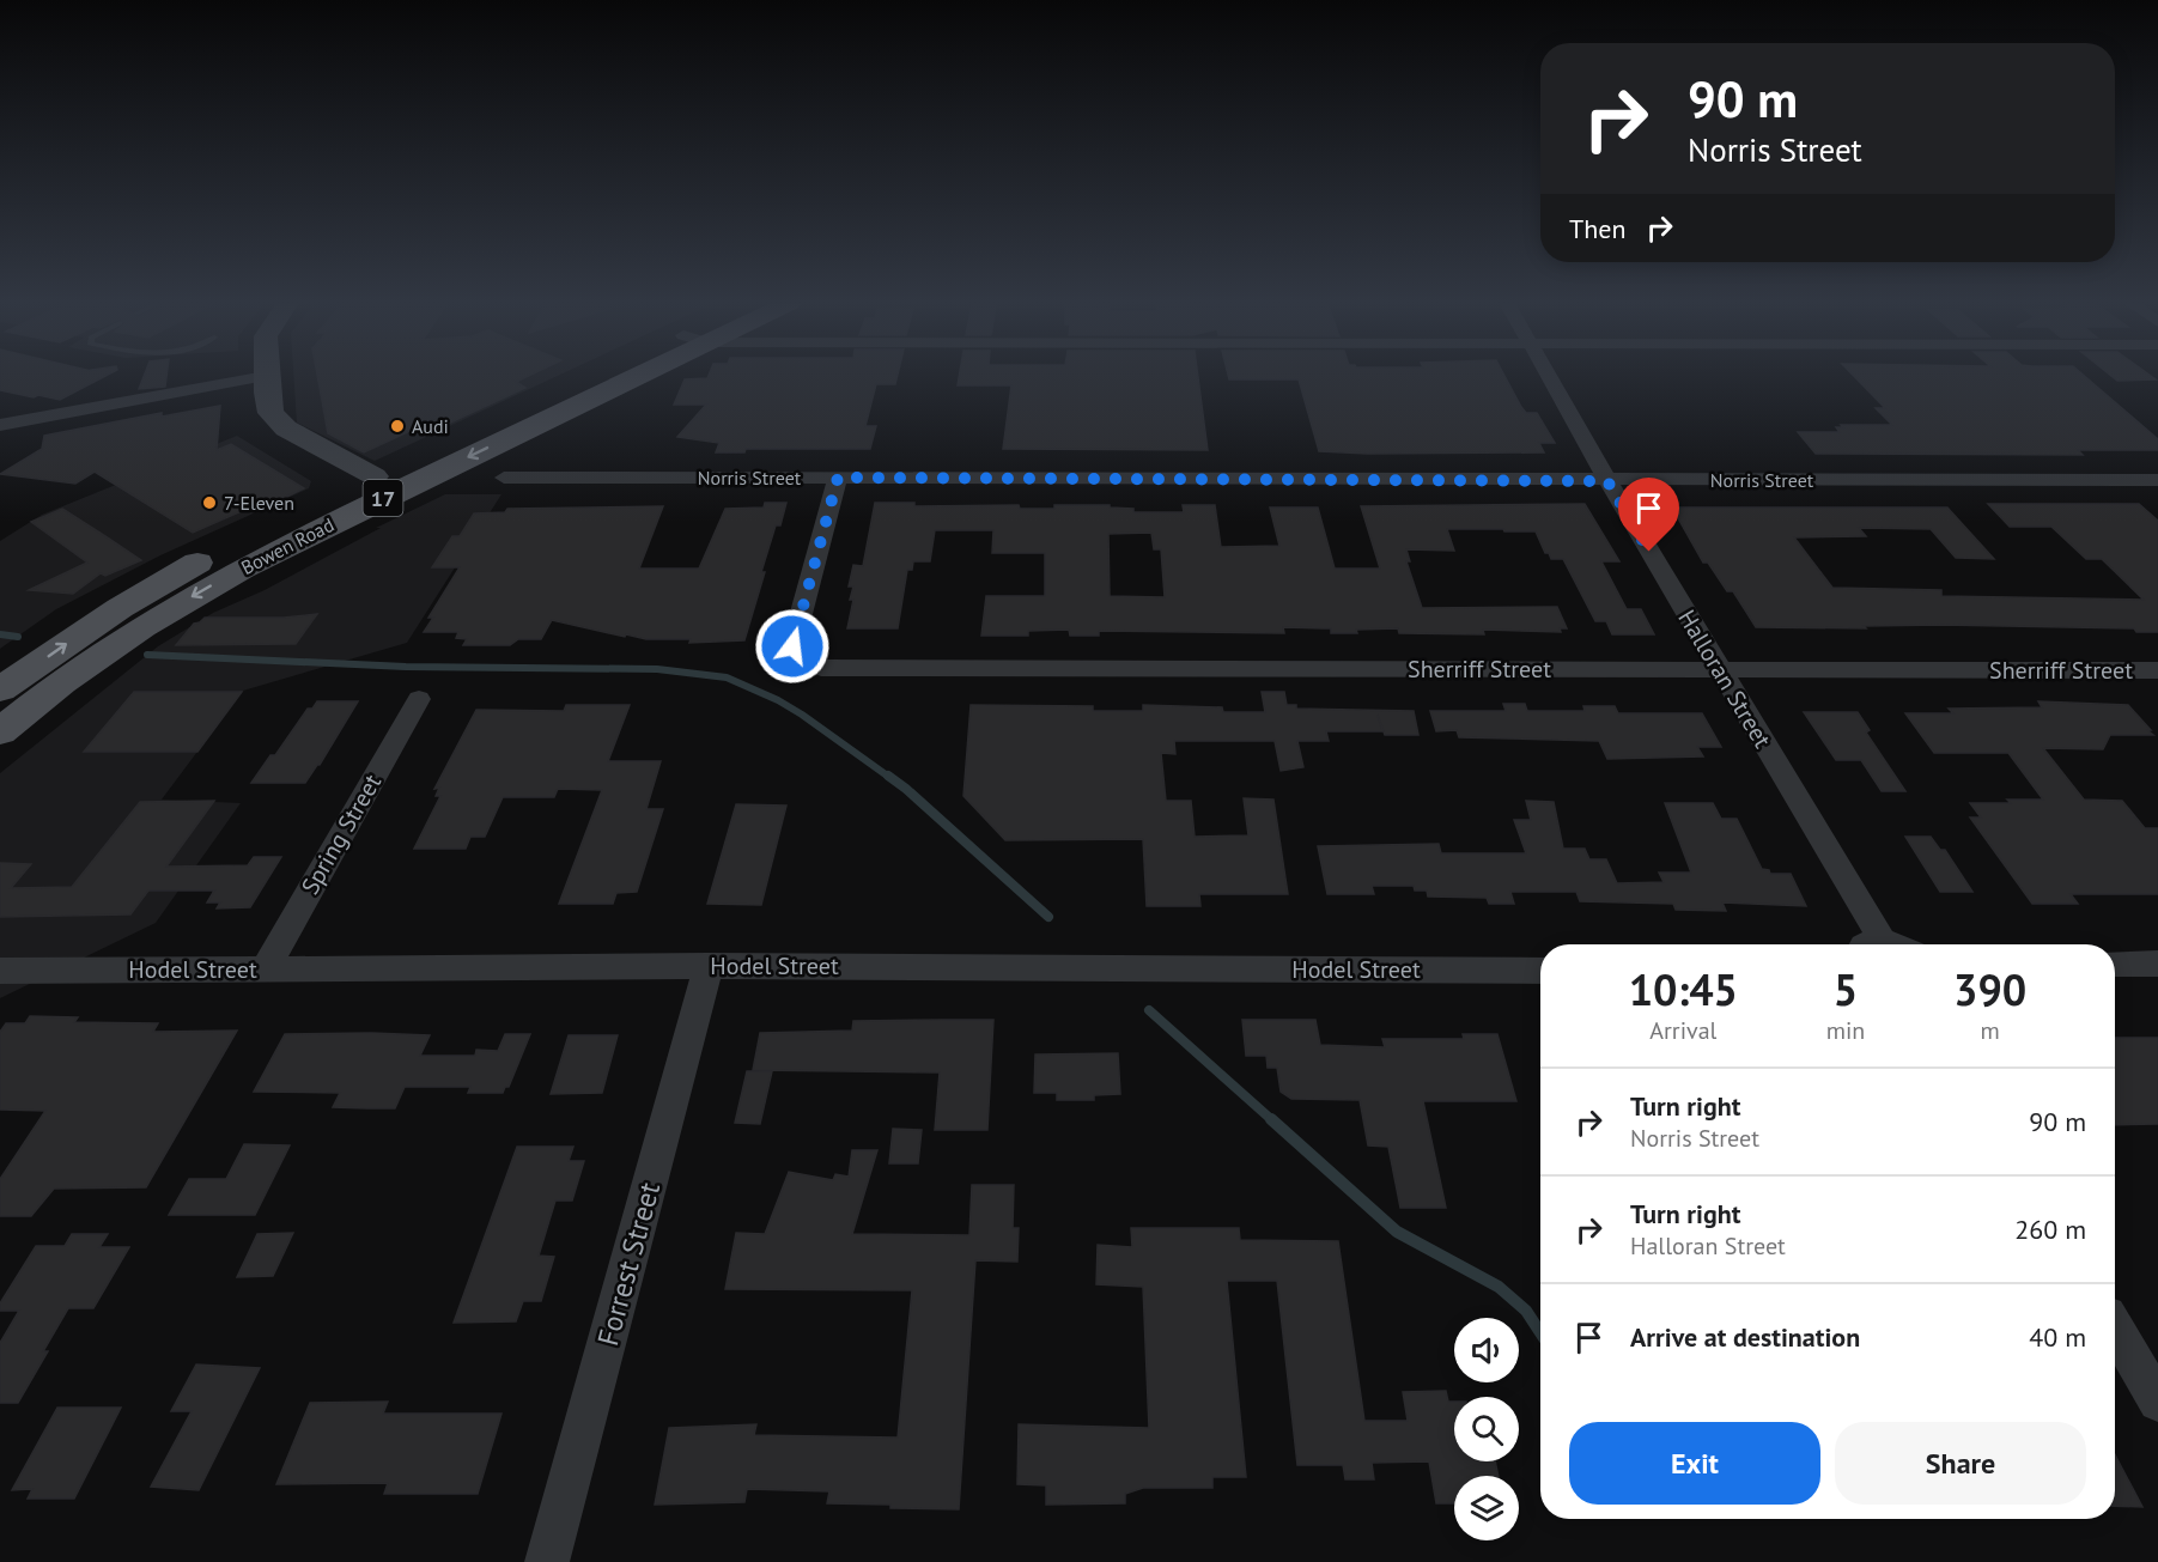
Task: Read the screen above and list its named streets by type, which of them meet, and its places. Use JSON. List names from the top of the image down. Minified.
{"streets":{"main road":["17","Bowen Road"],"street":["Norris Street","Sherriff Street","Halloran Street","Spring Street","Hodel Street","Forrest Street"]},"crossings":[["Norris Street","Sherriff Street"],["Norris Street","Halloran Street"],["Sherriff Street","Halloran Street"],["Spring Street","Hodel Street"],["Hodel Street","Forrest Street"]],"places":["Audi","7-Eleven"],"page":{"turn":["90 m","Norris Street"],"then":"Then","eta":["10:45","Arrival","5","min","390","m"],"list":[{"name":"Turn right","note":"Norris Street","value":"90 m"},{"name":"Turn right","note":"Halloran Street","value":"260 m"},{"name":"Arrive at destination","value":"40 m"}],"buttons":["Exit","Share"]}}
